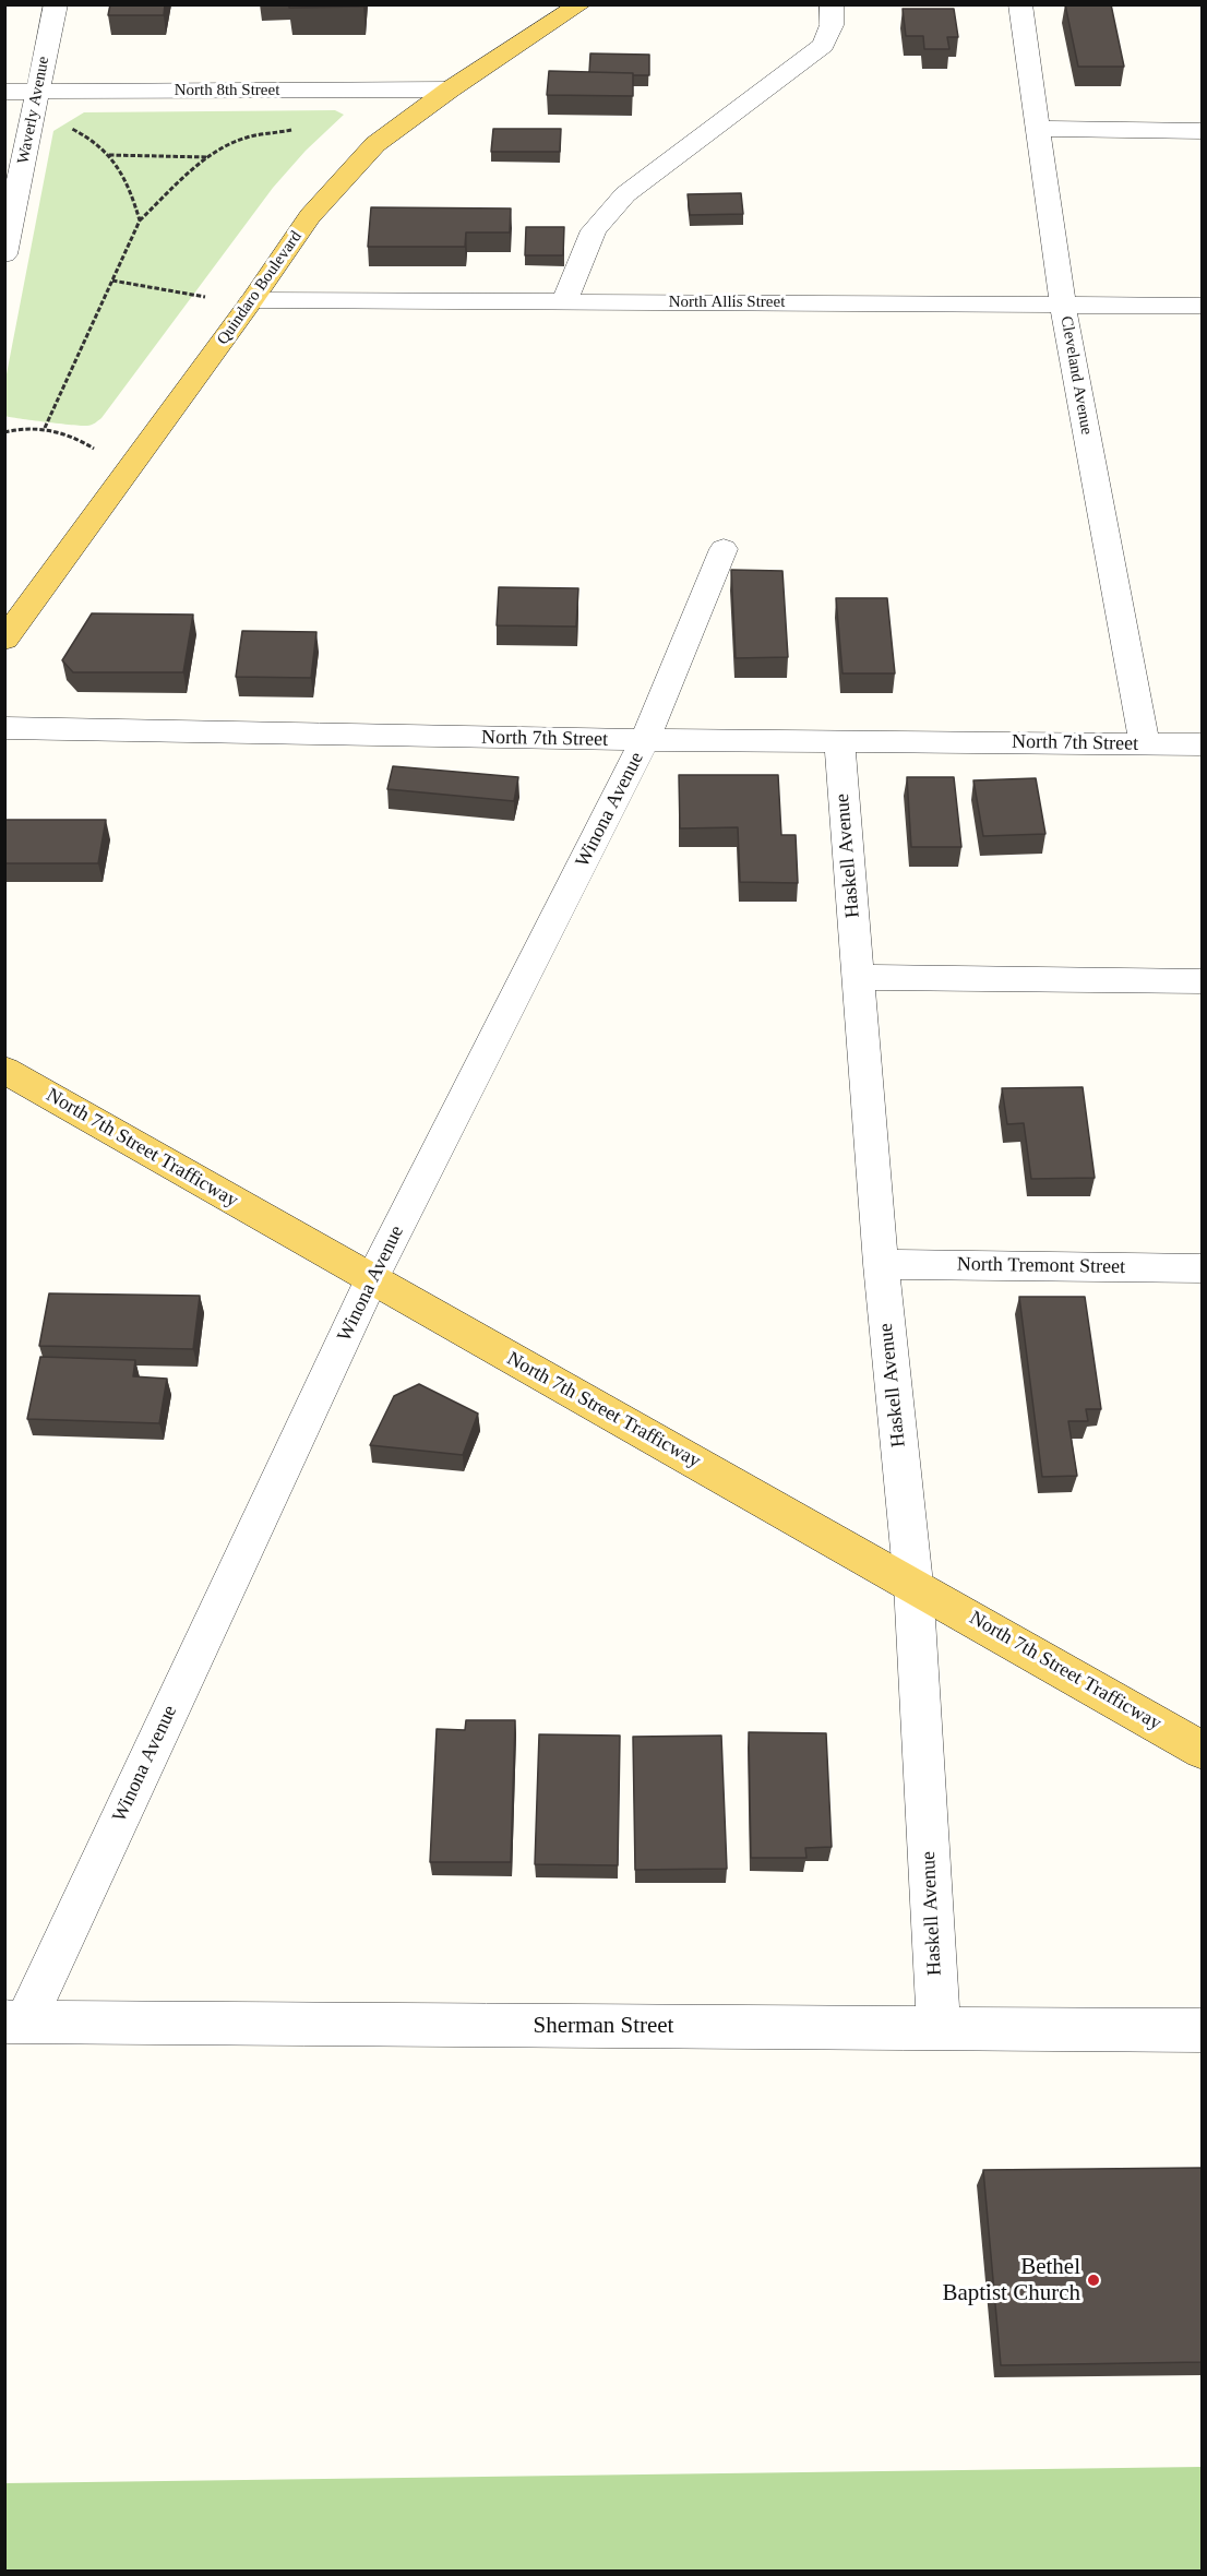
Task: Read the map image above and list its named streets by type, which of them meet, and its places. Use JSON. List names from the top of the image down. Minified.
{"streets":{"main road":["Quindaro Boulevard","North 7th Street Trafficway"],"street":["North 8th Street","Waverly Avenue","North Allis Street","Cleveland Avenue","North 7th Street","Winona Avenue","Haskell Avenue","North Tremont Street","Sherman Street"]},"crossings":[["North 8th Street","Waverly Avenue"],["North 8th Street","Quindaro Boulevard"],["Quindaro Boulevard","North Allis Street"],["North Allis Street","Cleveland Avenue"],["Cleveland Avenue","North 7th Street"],["North 7th Street","Winona Avenue"],["North 7th Street","Haskell Avenue"],["Winona Avenue","North 7th Street Trafficway"],["Winona Avenue","Sherman Street"],["Haskell Avenue","North 7th Street Trafficway"],["Haskell Avenue","North Tremont Street"],["Haskell Avenue","Sherman Street"]],"places":["Bethel Baptist Church"]}
